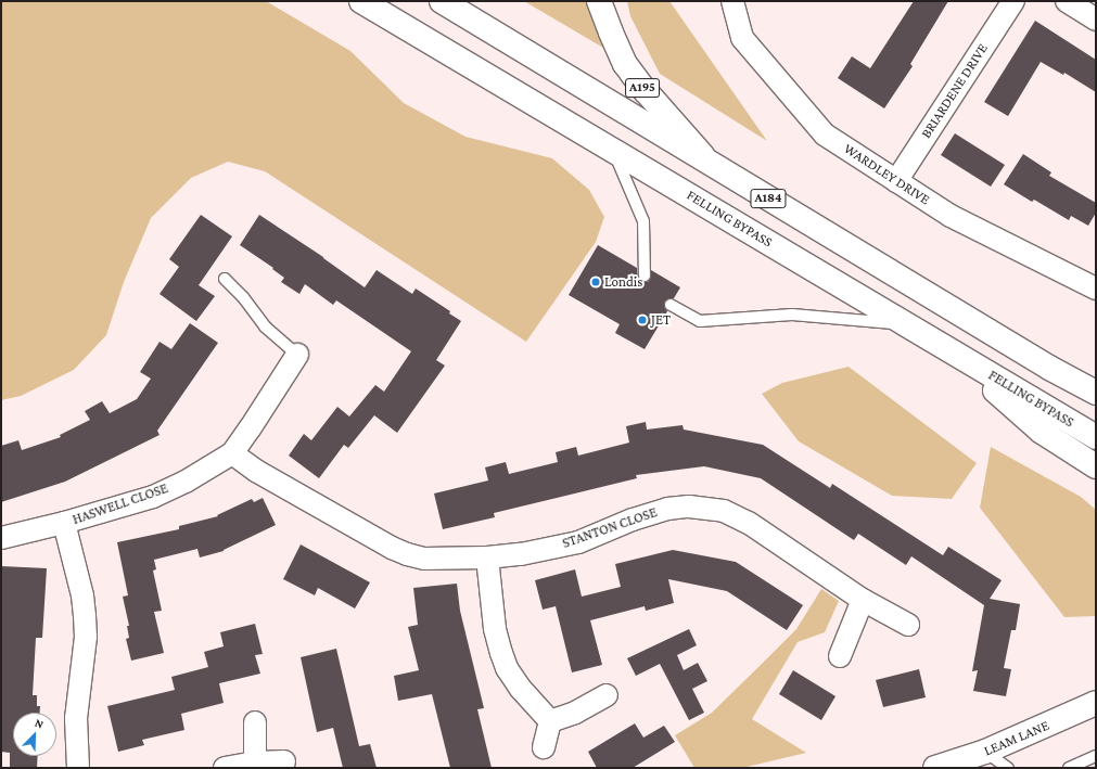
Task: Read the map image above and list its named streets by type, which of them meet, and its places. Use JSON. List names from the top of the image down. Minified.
{"streets":{"main road":["A195","A184","FELLING BYPASS","LEAM LANE"],"street":["BRIARDENE DRIVE","WARDLEY DRIVE","HASWELL CLOSE","STANTON CLOSE"]},"crossings":[["A195","A184"],["BRIARDENE DRIVE","WARDLEY DRIVE"],["A184","FELLING BYPASS"],["HASWELL CLOSE","STANTON CLOSE"]],"places":["Londis","JET"],"north":"top right"}
